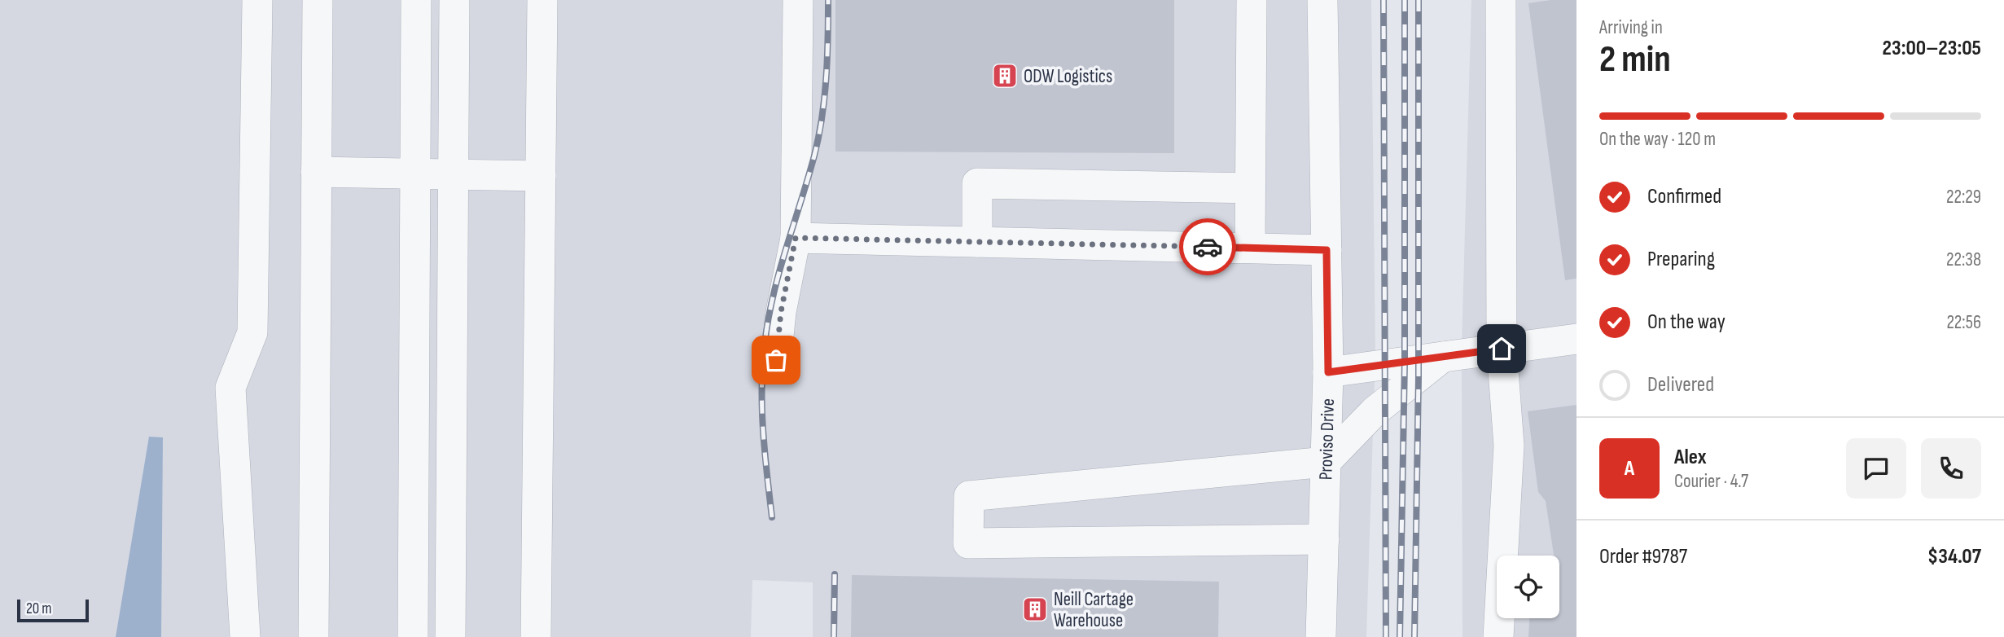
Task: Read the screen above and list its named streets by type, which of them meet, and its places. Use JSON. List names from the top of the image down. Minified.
{"streets":{"street":["Proviso Drive"]},"places":{"building":["ODW Logistics","Neill Cartage Warehouse"]},"scale_bar":"20 m","page":{"heading":["2 min","Arriving in","23:00–23:05"],"panel":["Alex","Courier · 4.7","Order #9787","$34.07"],"bar":"On the way · 120 m","list":[["Confirmed","22:29"],["Preparing","22:38"],["On the way","22:56"],"Delivered"],"round":"A","scale":"20 m"}}
